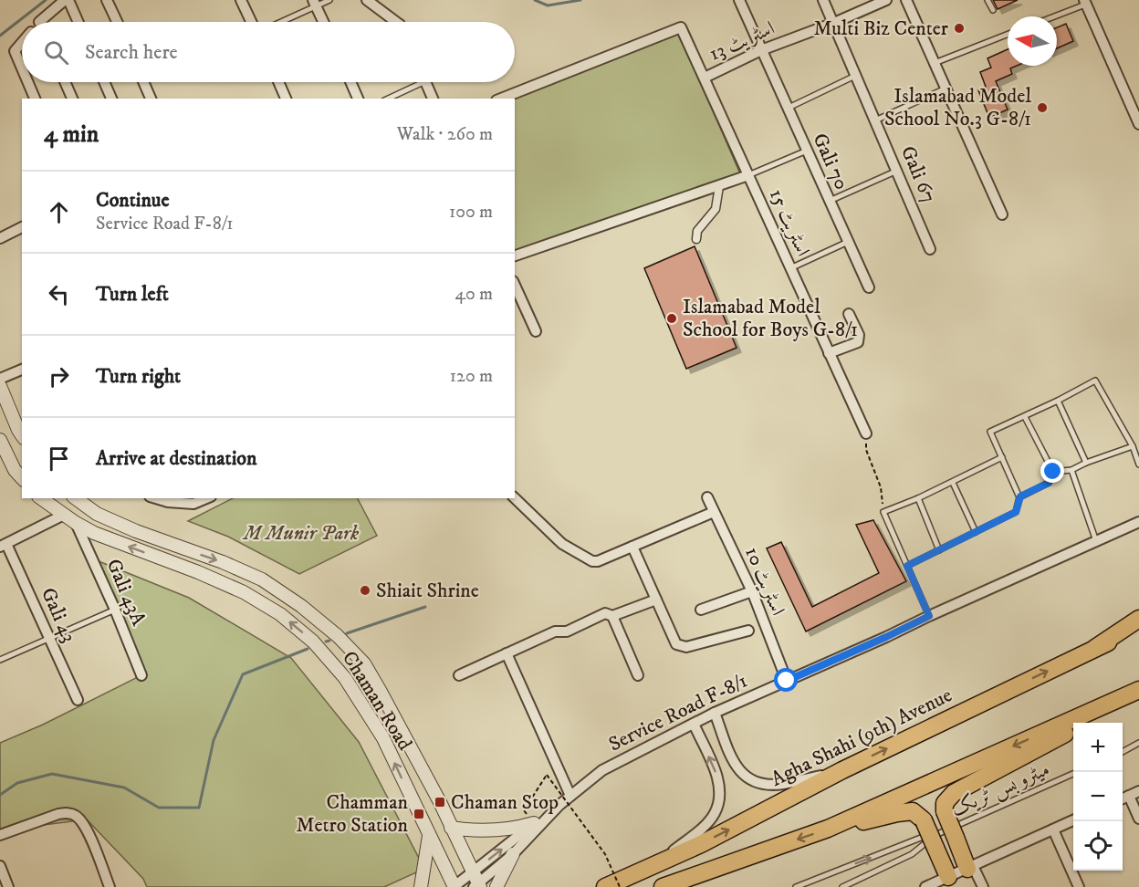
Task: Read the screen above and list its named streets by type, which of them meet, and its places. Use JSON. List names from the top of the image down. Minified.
{"streets":{"main road":["Agha Shahi (9th) Avenue"],"street":["اسٹریٹ 13","Gali 70","Gali 67","اسٹریٹ 15","اسٹریٹ 10","Gali 43A","Gali 43","Chaman Road","Service Road F-8/1"],"lane":["میٹرو بس ٹریک"]},"crossings":[["اسٹریٹ 13","Gali 70"],["اسٹریٹ 13","Gali 67"],["اسٹریٹ 13","اسٹریٹ 15"],["اسٹریٹ 10","Service Road F-8/1"],["Gali 43A","Chaman Road"],["Chaman Road","Service Road F-8/1"]],"parks":["M Munir Park"],"places":{"other":["Multi Biz Center","Islamabad Model School No.3 G-8/1","Islamabad Model School for Boys G-8/1","Shiait Shrine"],"transit":["Chaman Stop","Chamman Metro Station"]},"north":"left","page":{"search":"Search here","heading":["4 min","Walk · 260 m"],"list":[["Continue","Service Road F-8/1","100 m"],["Turn left","40 m"],["Turn right","120 m"],"Arrive at destination"],"map_buttons":["+","−"]}}
